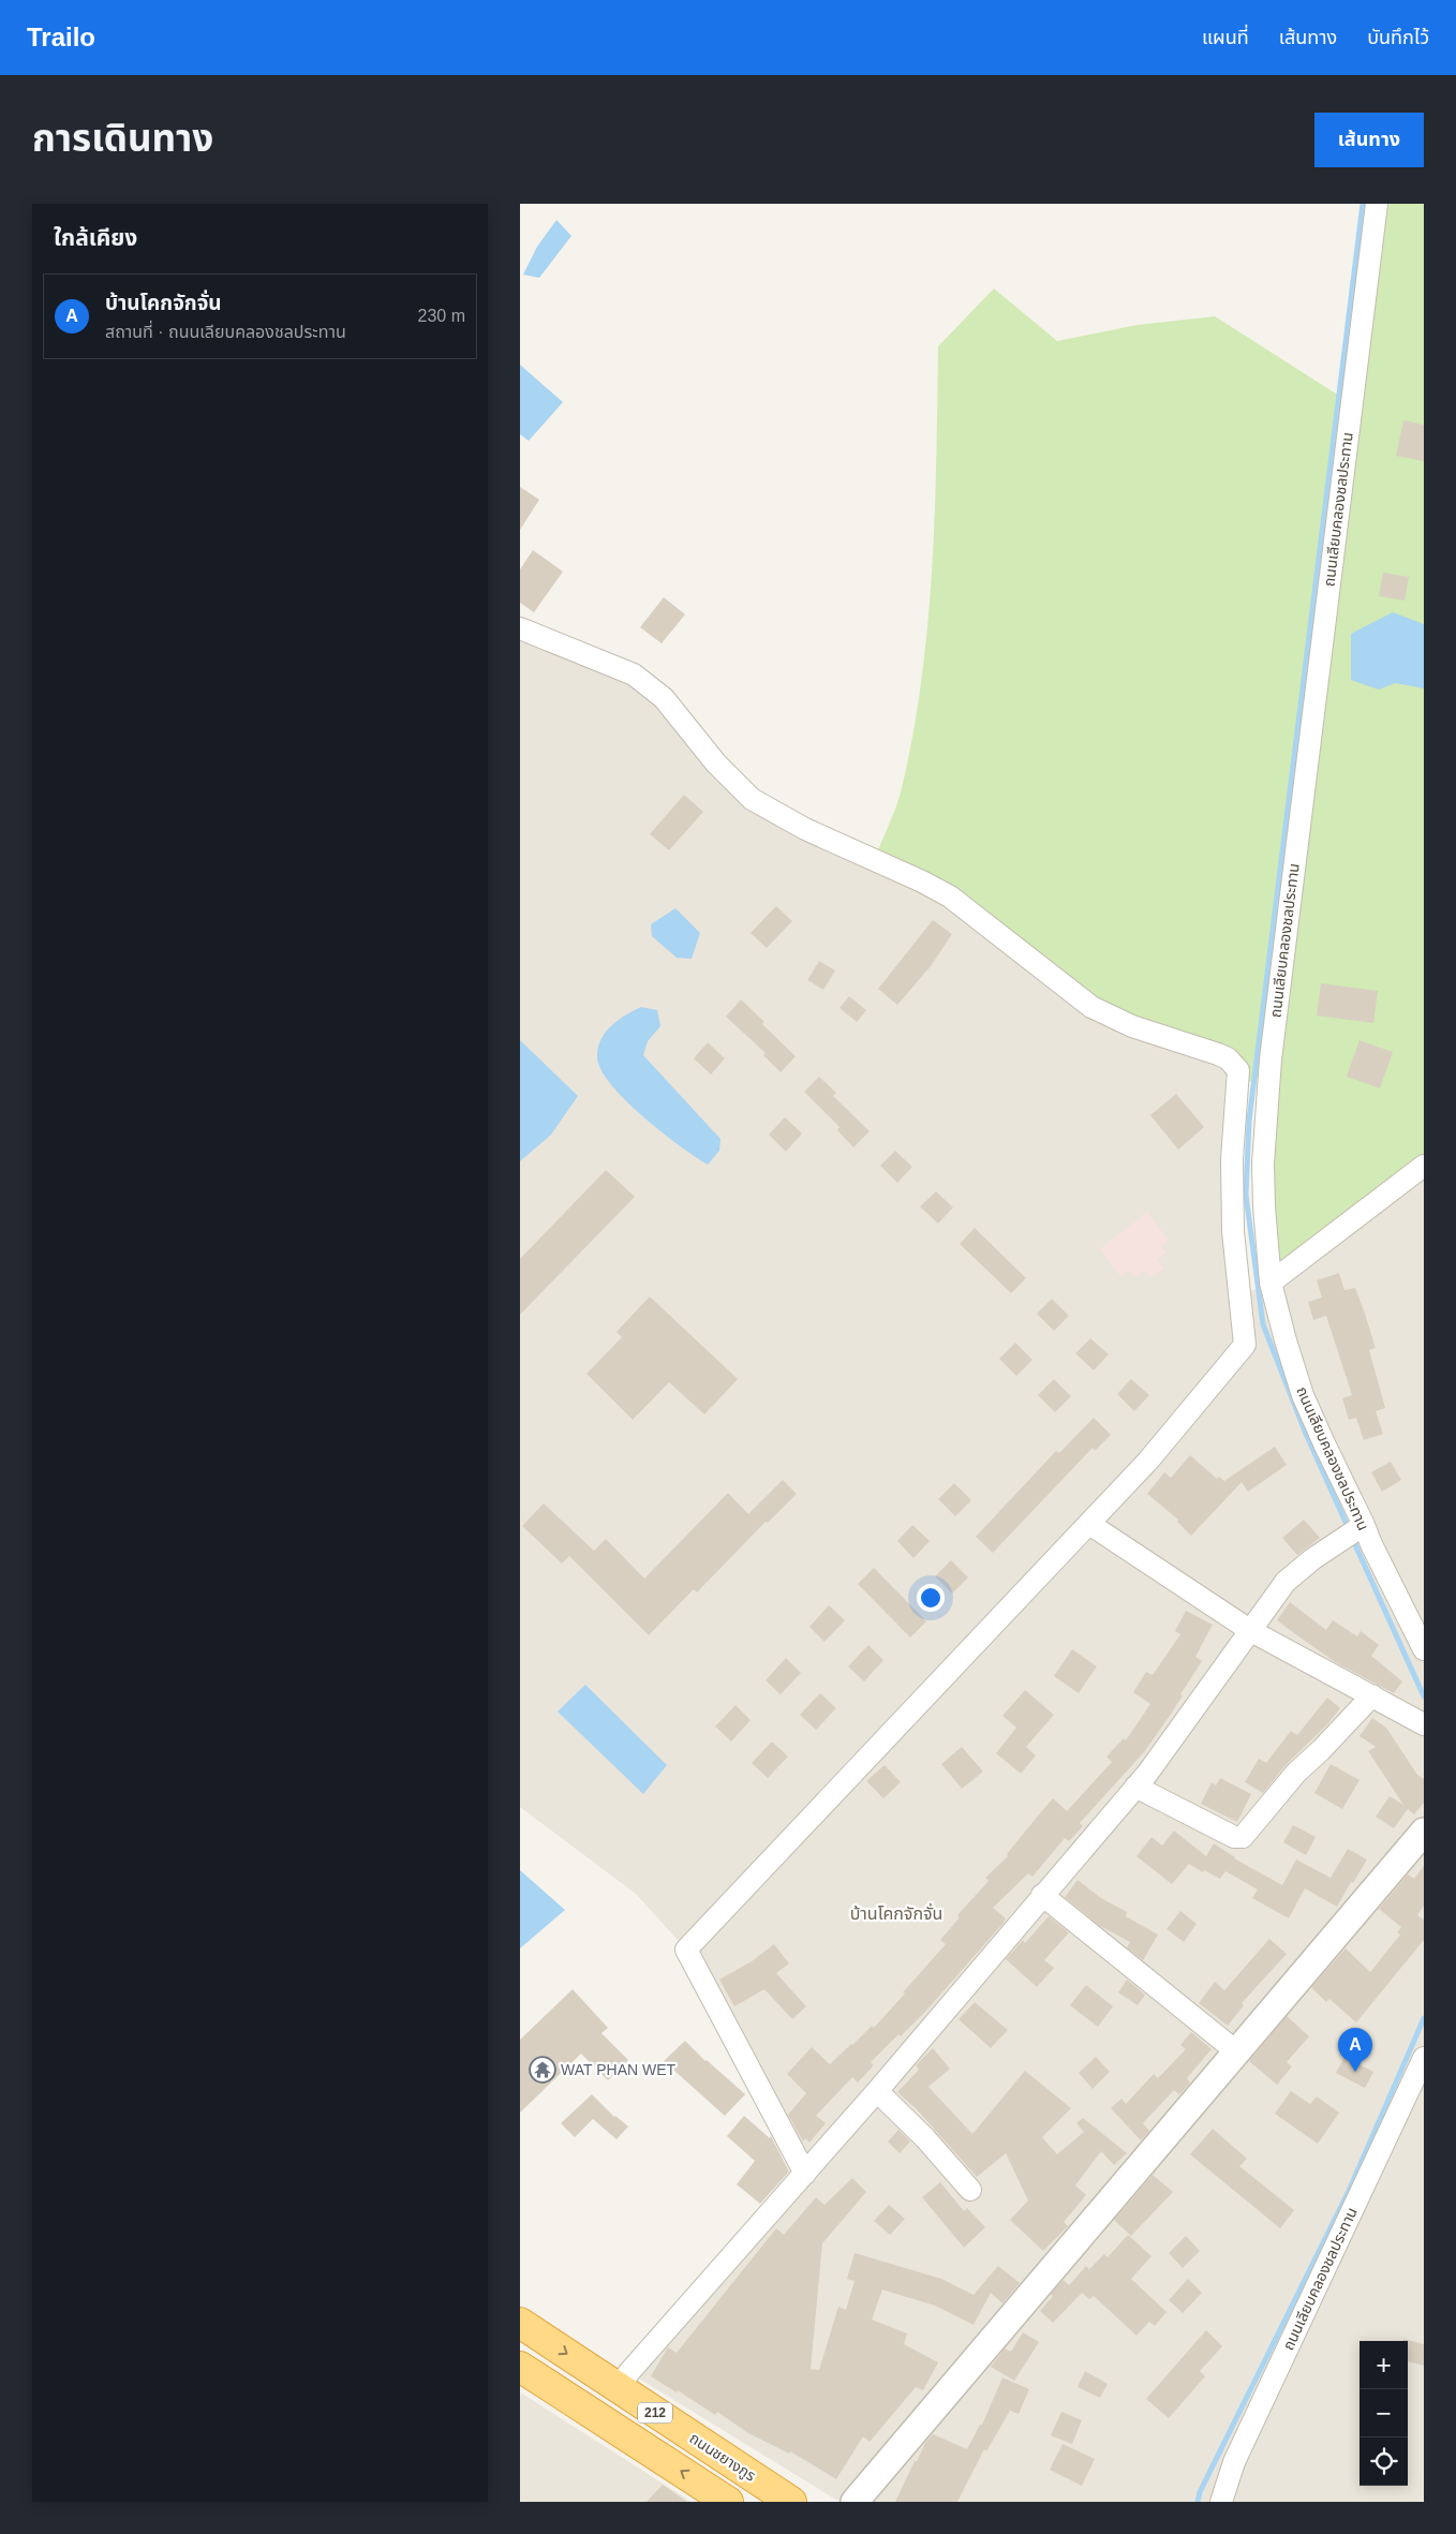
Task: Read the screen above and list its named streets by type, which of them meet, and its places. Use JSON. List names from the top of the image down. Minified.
{"streets":{"highway":["212","ถนนชยางกูร"],"street":["ถนนเลียบคลองชลประทาน"]},"districts":["บ้านโคกจักจั่น"],"places":{"temple":["WAT PHAN WET"]},"page":{"header":"Trailo","nav":["แผนที่","เส้นทาง","บันทึกไว้"],"title":"การเดินทาง","buttons":"เส้นทาง","heading":"ใกล้เคียง","list":[{"mark":"A","name":"บ้านโคกจักจั่น","note":"สถานที่ · ถนนเลียบคลองชลประทาน","value":"230 m"}],"pins":"A","map_buttons":["+","−"]}}
